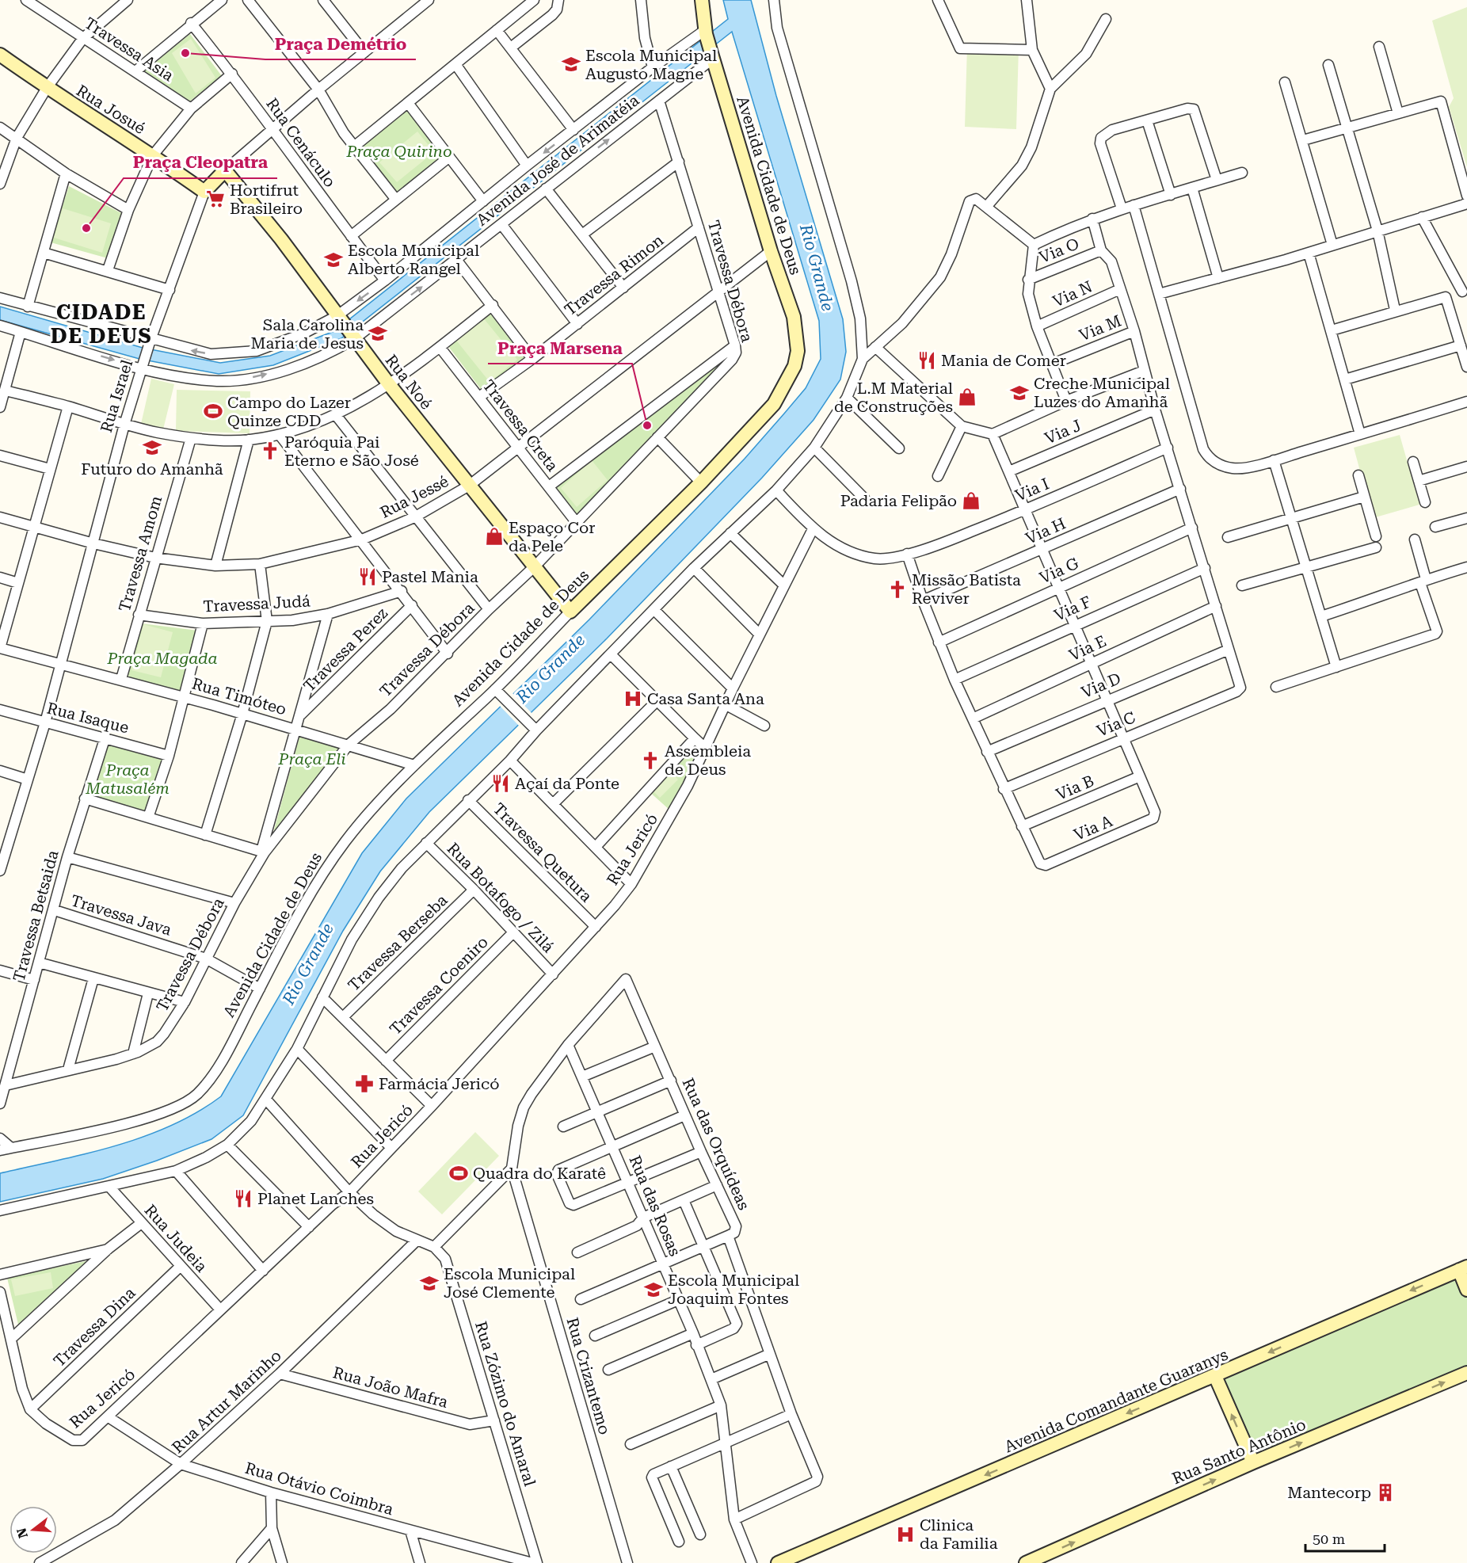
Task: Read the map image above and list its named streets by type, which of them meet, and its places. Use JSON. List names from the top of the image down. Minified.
{"streets":{"street":["Travessa Asia","Rua Josué","Rua Cenáculo","Avenida José de Arimatéia","Avenida Cidade de Deus","Via O","Travessa Rimon","Travessa Débora","Via N","Via M","Rua Noé","Rua Israel","Travessa Creta","Via J","Via I","Rua Jessé","Via H","Travessa Amom","Via G","Travessa Judá","Via F","Via E","Travessa Perez","Via D","Rua Timóteo","Rua Isaque","Via C","Via B","Via A","Rua Jericó","Travessa Quetura","Rua Botafogo / Zilá","Travessa Java","Travessa Betsaida","Travessa Berseba","Travessa Coeniro","Rua das Orquídeas","Rua das Rosas","Rua Judeia","Travessa Dina","Rua Crizantemo","Rua João Mafra","Avenida Comandante Guaranys","Rua Artur Marinho","Rua Zózimo do Amaral","Rua Santo Antônio","Rua Otávio Coimbra"]},"crossings":[["Rua Josué","Rua Israel"],["Rua Cenáculo","Avenida José de Arimatéia"],["Rua Cenáculo","Rua Israel"],["Avenida José de Arimatéia","Avenida Cidade de Deus"],["Avenida José de Arimatéia","Travessa Débora"],["Avenida José de Arimatéia","Rua Noé"],["Avenida José de Arimatéia","Rua Israel"],["Avenida Cidade de Deus","Rua Noé"],["Avenida Cidade de Deus","Rua Jessé"],["Avenida Cidade de Deus","Rua Timóteo"],["Avenida Cidade de Deus","Travessa Java"],["Travessa Rimon","Travessa Débora"],["Travessa Rimon","Travessa Creta"],["Travessa Débora","Rua Noé"],["Travessa Débora","Travessa Creta"],["Travessa Débora","Rua Jessé"],["Travessa Débora","Rua Timóteo"],["Travessa Débora","Travessa Java"],["Travessa Débora","Travessa Betsaida"],["Rua Noé","Rua Israel"],["Rua Noé","Rua Jessé"],["Rua Israel","Rua Jessé"],["Rua Israel","Rua Timóteo"],["Rua Israel","Rua Isaque"],["Travessa Creta","Rua Jessé"],["Via I","Rua Jericó"],["Rua Jessé","Travessa Amom"],["Travessa Amom","Travessa Judá"],["Travessa Amom","Rua Timóteo"],["Via D","Via C"],["Rua Isaque","Travessa Betsaida"],["Via B","Via A"],["Rua Jericó","Travessa Quetura"],["Rua Jericó","Rua Botafogo / Zilá"],["Rua Jericó","Rua Judeia"],["Rua Jericó","Travessa Dina"],["Rua Jericó","Rua Otávio Coimbra"],["Rua Botafogo / Zilá","Travessa Berseba"],["Rua Botafogo / Zilá","Travessa Coeniro"],["Travessa Java","Travessa Betsaida"],["Rua das Orquídeas","Rua Crizantemo"],["Rua das Rosas","Rua Crizantemo"],["Rua Judeia","Travessa Dina"],["Rua João Mafra","Rua Artur Marinho"],["Rua João Mafra","Rua Zózimo do Amaral"],["Rua Artur Marinho","Rua Otávio Coimbra"]],"one_way":["Avenida Comandante Guaranys","Rua Santo Antônio"],"districts":["CIDADE DE DEUS"],"water":["Rio Grande"],"parks":["Praça Quirino","Praça Magada","Praça Eli","Praça Matusalém"],"places":{"other":["Praça Demétrio","Praça Cleopatra","Praça Marsena"],"school or university":["Escola Municipal Augusto Magne","Escola Municipal Alberto Rangel","Sala Carolina Maria de Jesus","Creche Municipal Luzes do Amanhã","Futuro do Amanhã","Escola Municipal José Clemente","Escola Municipal Joaquim Fontes"],"supermarket":["Hortifrut Brasileiro"],"restaurant":["Mania de Comer","Pastel Mania","Açaí da Ponte","Planet Lanches"],"shop":["L.M Material de Construções","Padaria Felipão","Espaço Cor da Pele"],"sports":["Campo do Lazer Quinze CDD","Quadra do Karatê"],"church":["Paróquia Pai Eterno e São José","Missão Batista Reviver","Assembleia de Deus"],"hospital":["Casa Santa Ana","Clinica da Familia"],"pharmacy":["Farmácia Jericó"],"building":["Mantecorp"]},"scale_bar":"50 m","north":"left"}
